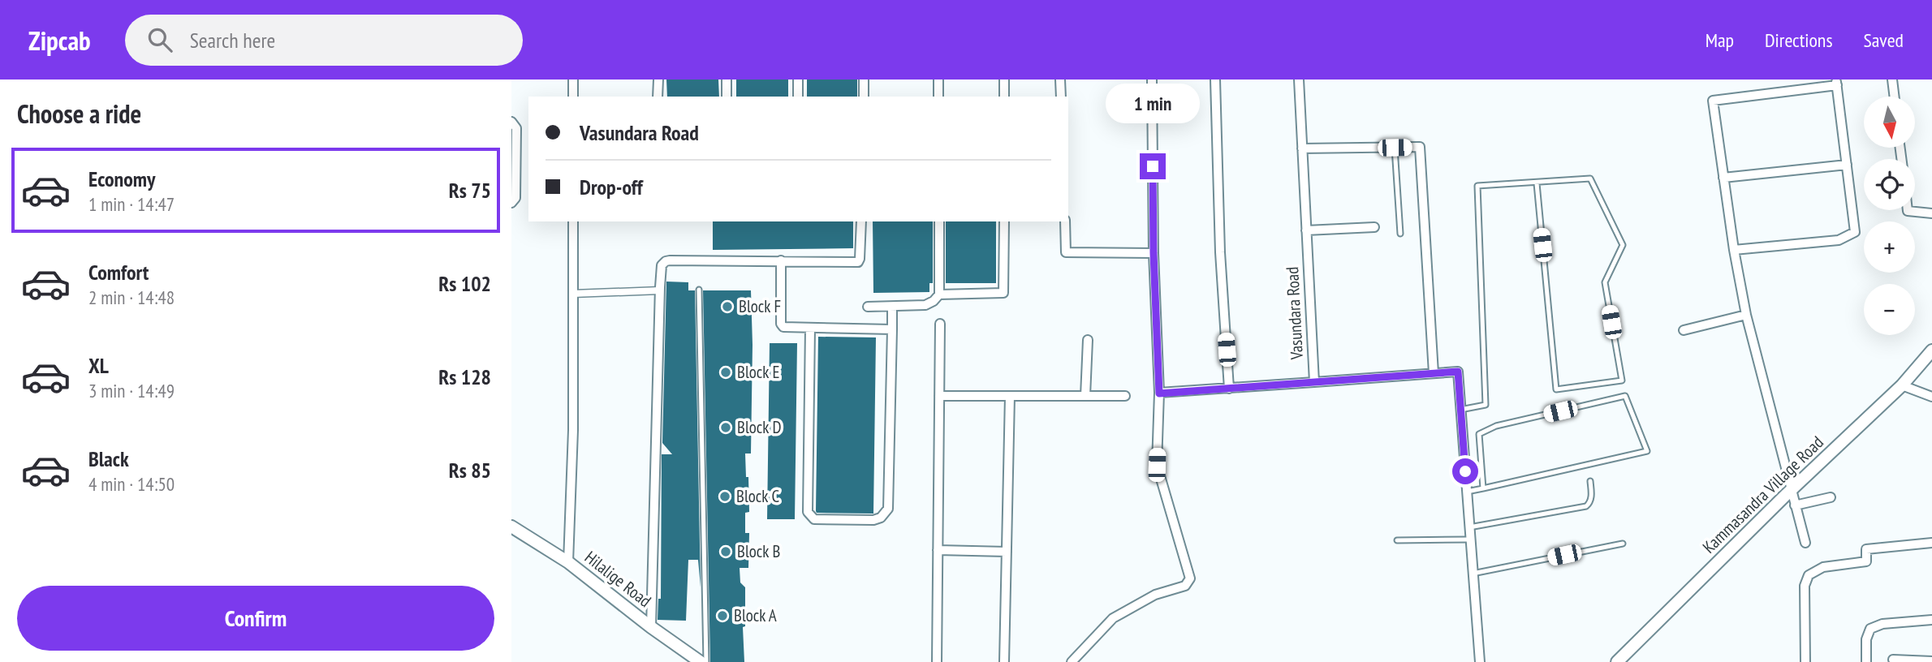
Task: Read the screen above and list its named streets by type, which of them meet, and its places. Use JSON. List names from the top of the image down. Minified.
{"streets":{"street":["Vasundara Road","Kammasandra Village Road","Hilalige Road"]},"places":["Block F","Block E","Block D","Block C","Block B","Block A"],"north":"bottom","page":{"header":"Zipcab","search":"Search here","nav":["Map","Directions","Saved"],"heading":"Choose a ride","bubble":"1 min","map_buttons":["+","−"],"banner":["Vasundara Road","Drop-off"],"list":[{"name":"Economy","note":"1 min · 14:47","value":"Rs 75"},{"name":"Comfort","note":"2 min · 14:48","value":"Rs 102"},{"name":"XL","note":"3 min · 14:49","value":"Rs 128"},{"name":"Black","note":"4 min · 14:50","value":"Rs 85"}],"buttons":"Confirm"}}
